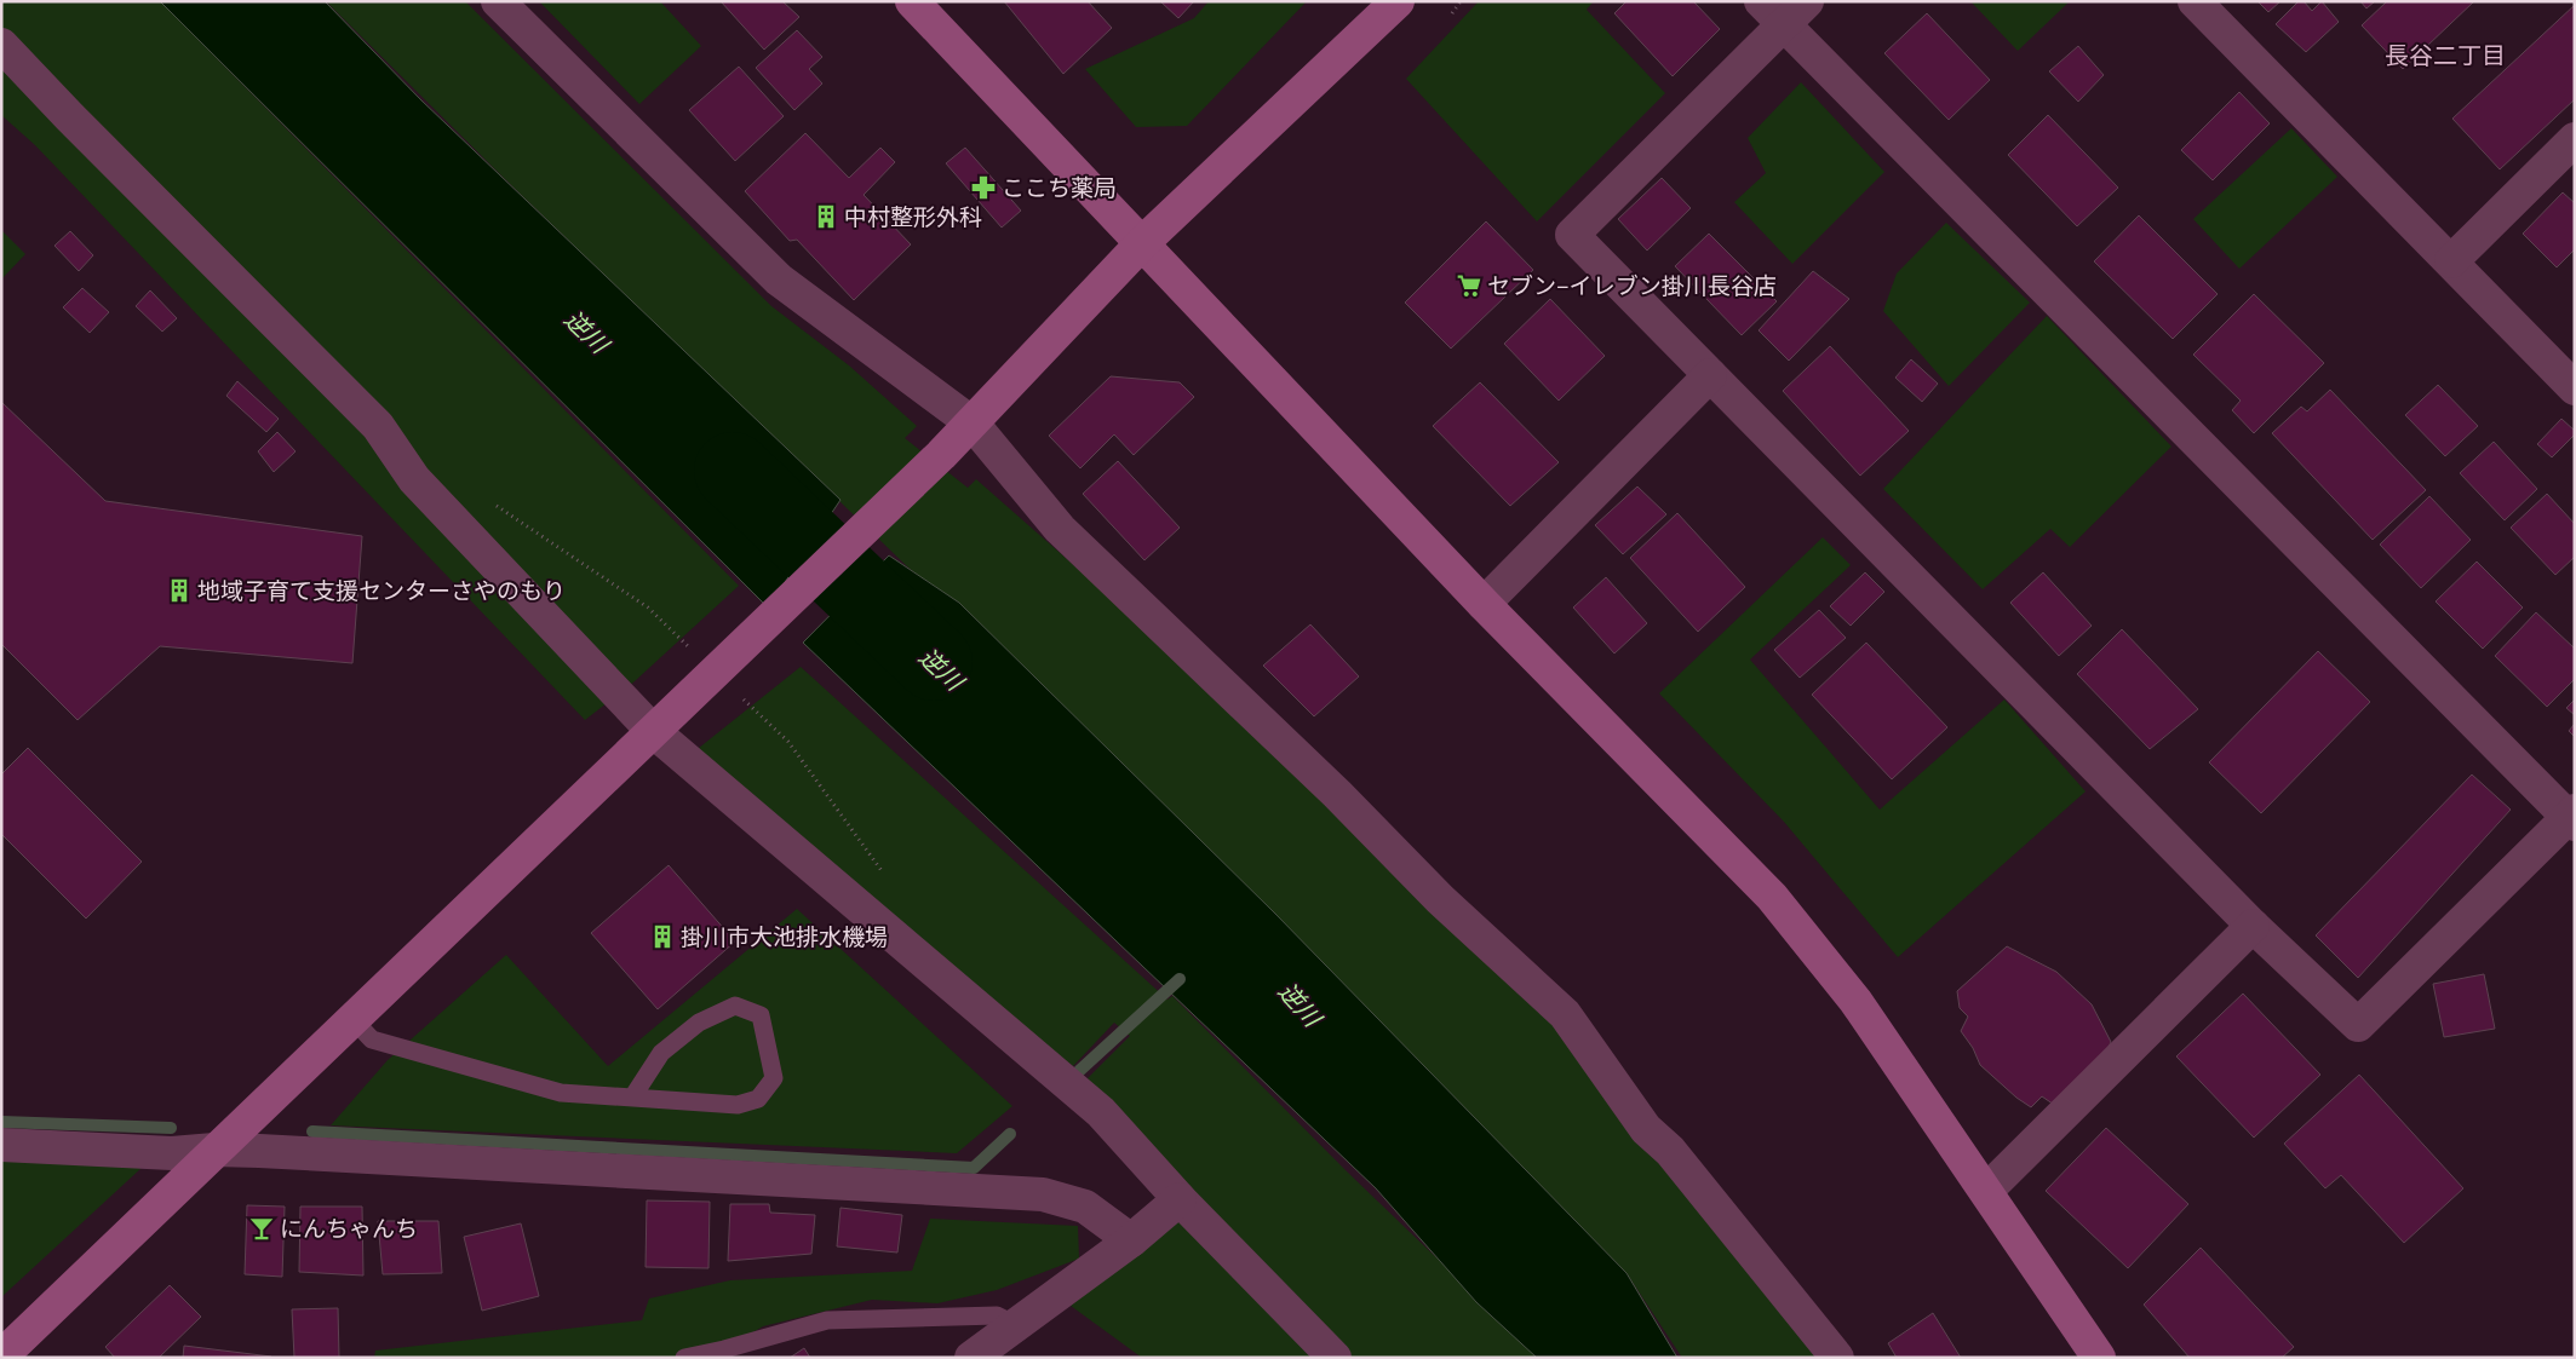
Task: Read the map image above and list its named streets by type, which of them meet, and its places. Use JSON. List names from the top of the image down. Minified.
{"districts":["長谷二丁目"],"water":["逆川"],"places":{"pharmacy":["ここち薬局"],"building":["中村整形外科","地域子育て支援センターさやのもり","掛川市大池排水機場"],"supermarket":["セブン−イレブン掛川長谷店"],"bar":["にんちゃんち"]}}
